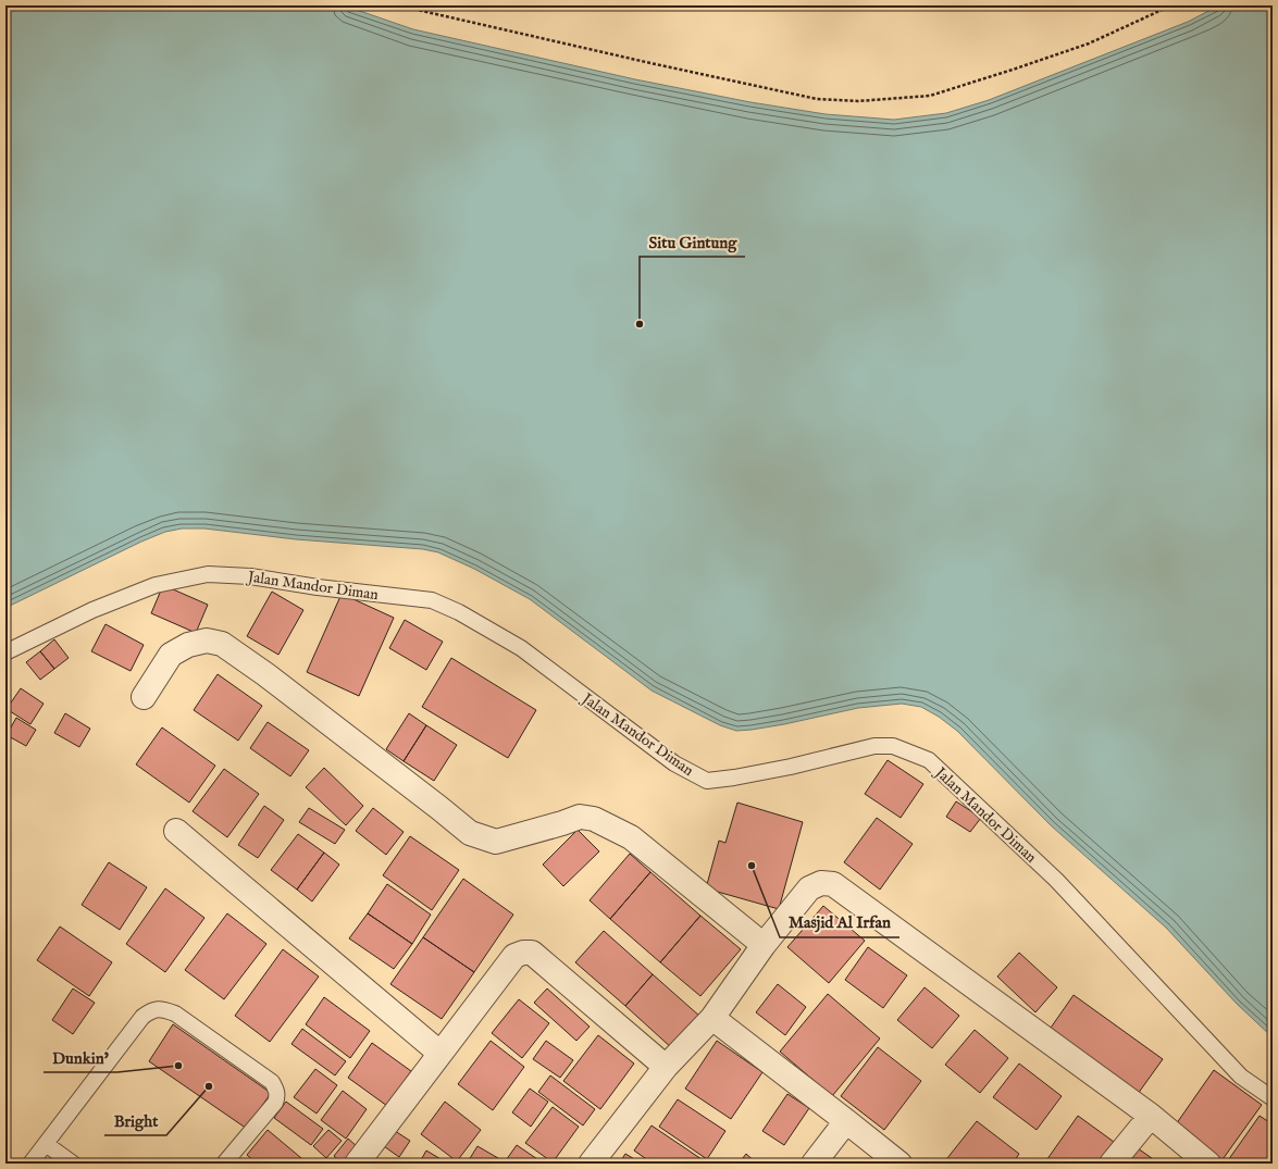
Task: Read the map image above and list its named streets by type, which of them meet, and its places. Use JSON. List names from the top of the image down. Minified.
{"streets":{"lane":["Jalan Mandor Diman"]},"places":["Situ Gintung","Masjid Al Irfan","Dunkin'","Bright"]}
